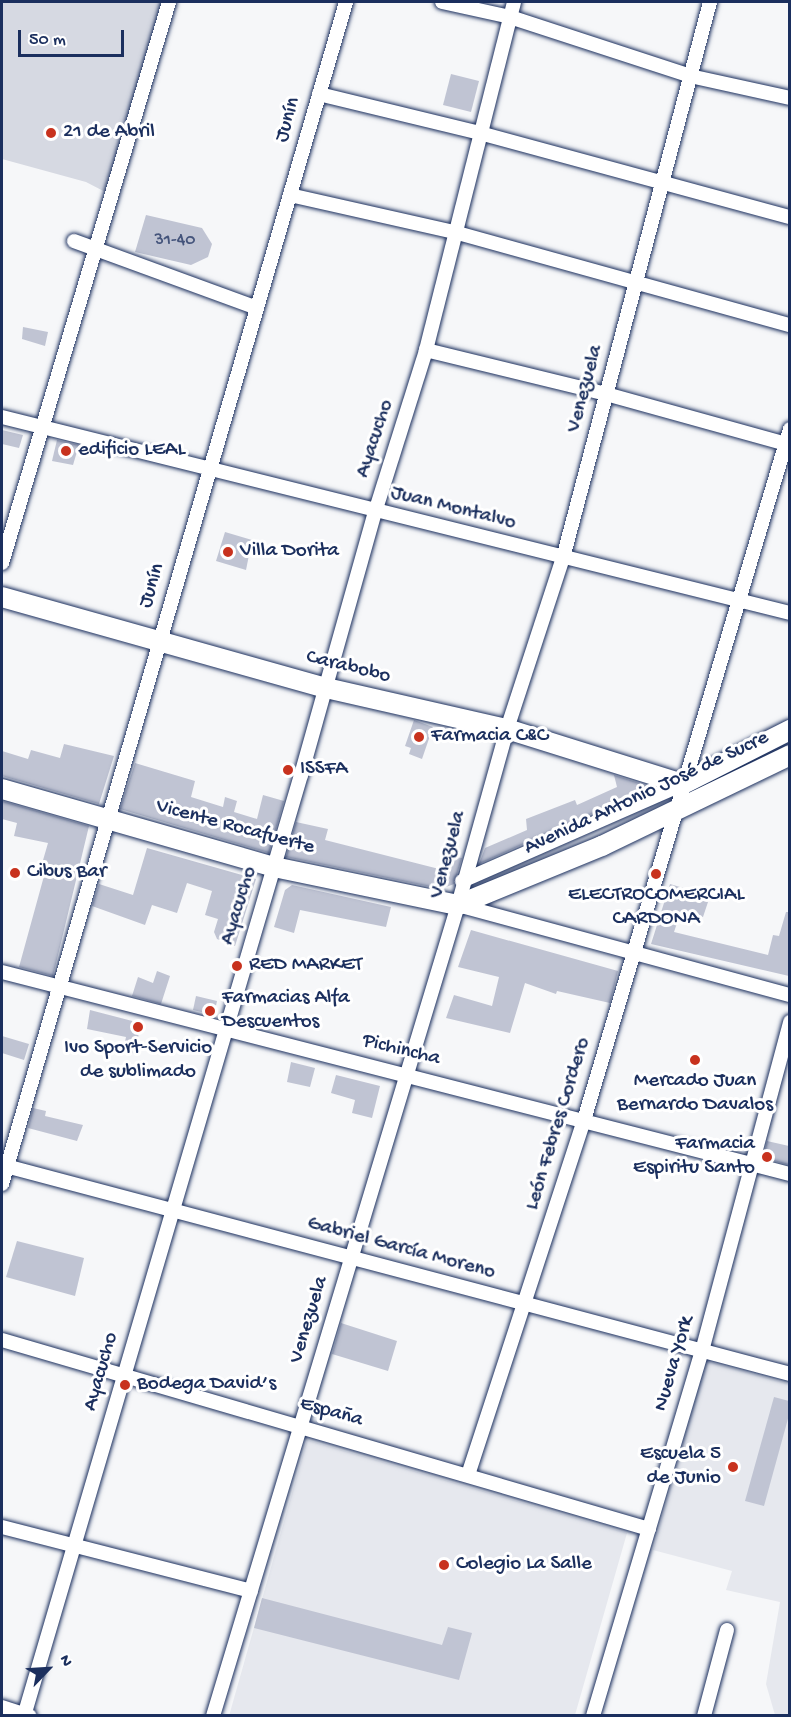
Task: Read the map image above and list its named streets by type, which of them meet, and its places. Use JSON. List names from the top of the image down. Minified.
{"streets":{"main road":["Carabobo","Avenida Antonio José de Sucre","Vicente Rocafuerte"],"street":["Junín","Venezuela","Ayacucho","Juan Montalvo","Pichincha","León Febres Cordero","Gabriel García Moreno","Nueva York","España"]},"crossings":[["Junín","Juan Montalvo"],["Junín","Carabobo"],["Junín","Vicente Rocafuerte"],["Junín","Pichincha"],["Junín","Gabriel García Moreno"],["Venezuela","Juan Montalvo"],["Venezuela","Carabobo"],["Venezuela","Avenida Antonio José de Sucre"],["Venezuela","Vicente Rocafuerte"],["Venezuela","Pichincha"],["Venezuela","Gabriel García Moreno"],["Venezuela","España"],["Ayacucho","Juan Montalvo"],["Ayacucho","Carabobo"],["Ayacucho","Vicente Rocafuerte"],["Ayacucho","Pichincha"],["Ayacucho","Gabriel García Moreno"],["Ayacucho","España"],["Juan Montalvo","León Febres Cordero"],["Carabobo","Avenida Antonio José de Sucre"],["Carabobo","León Febres Cordero"],["Avenida Antonio José de Sucre","Vicente Rocafuerte"],["Avenida Antonio José de Sucre","León Febres Cordero"],["Pichincha","León Febres Cordero"],["Pichincha","Nueva York"],["León Febres Cordero","Gabriel García Moreno"],["León Febres Cordero","España"],["Gabriel García Moreno","Nueva York"],["Nueva York","España"]],"places":["21 de Abril","edificio LEAL","Villa Dorita","Farmacia C&C","ISSFA","Cibus Bar","ELECTROCOMERCIAL CARDONA","RED MARKET","Farmacias Alfa Descuentos","Ivo Sport-Servicio de sublimado","Mercado Juan Bernardo Davalos","Farmacia Espiritu Santo","Bodega David’s","Escuela 5 de Junio","Colegio La Salle"],"house_numbers":["31-40"],"scale_bar":"50 m","north":"top right"}
